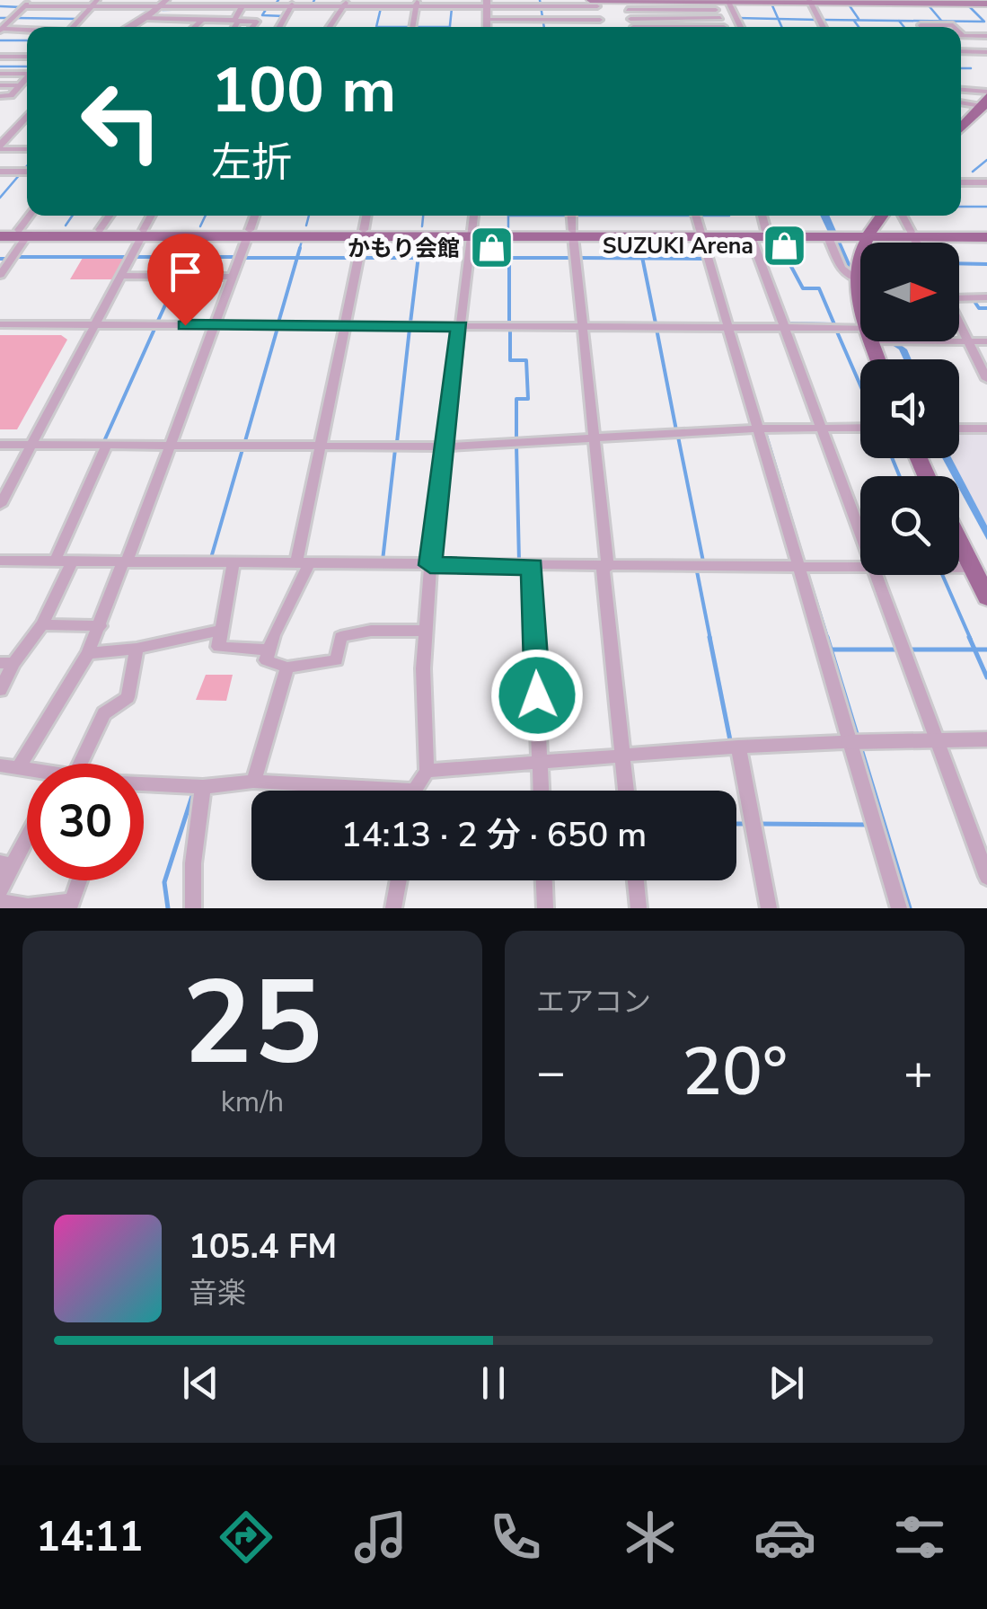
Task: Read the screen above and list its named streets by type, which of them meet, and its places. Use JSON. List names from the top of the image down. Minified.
{"places":{"shop":["SUZUKI Arena","かもり会館"]},"north":"right","page":{"turn":["100 m","左折"],"limit":"30","trip":"14:13 · 2 分 · 650 m","tile":[["25","km/h"],"エアコン"],"heat":["−","20°","+"],"song":["105.4 FM","音楽"],"tabs":"14:11"}}
